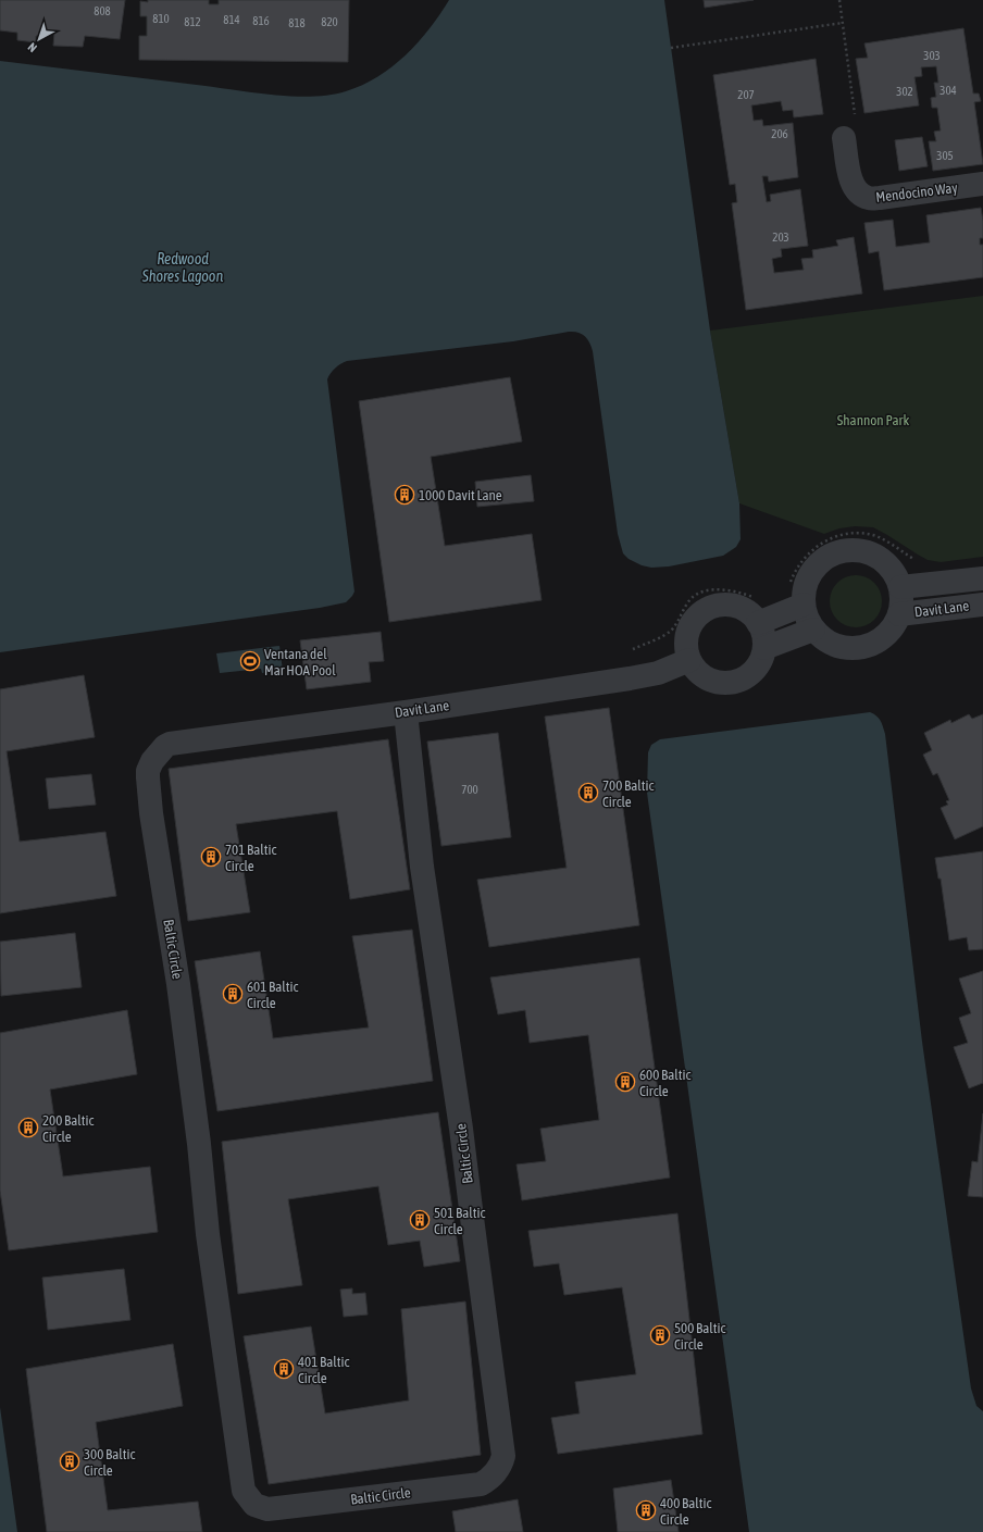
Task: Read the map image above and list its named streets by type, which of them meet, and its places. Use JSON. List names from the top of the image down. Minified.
{"streets":{"street":["Mendocino Way","Davit Lane","Baltic Circle"]},"crossings":[["Davit Lane","Baltic Circle"]],"water":["Redwood Shores Lagoon"],"parks":["Shannon Park"],"places":{"building":["1000 Davit Lane","700 Baltic Circle","701 Baltic Circle","601 Baltic Circle","600 Baltic Circle","200 Baltic Circle","501 Baltic Circle","500 Baltic Circle","401 Baltic Circle","300 Baltic Circle","400 Baltic Circle"],"sports":["Ventana del Mar HOA Pool"]},"house_numbers":["808","810","814","816","812","820","818","303","304","302","207","206","305","203","700"],"north":"bottom left"}
